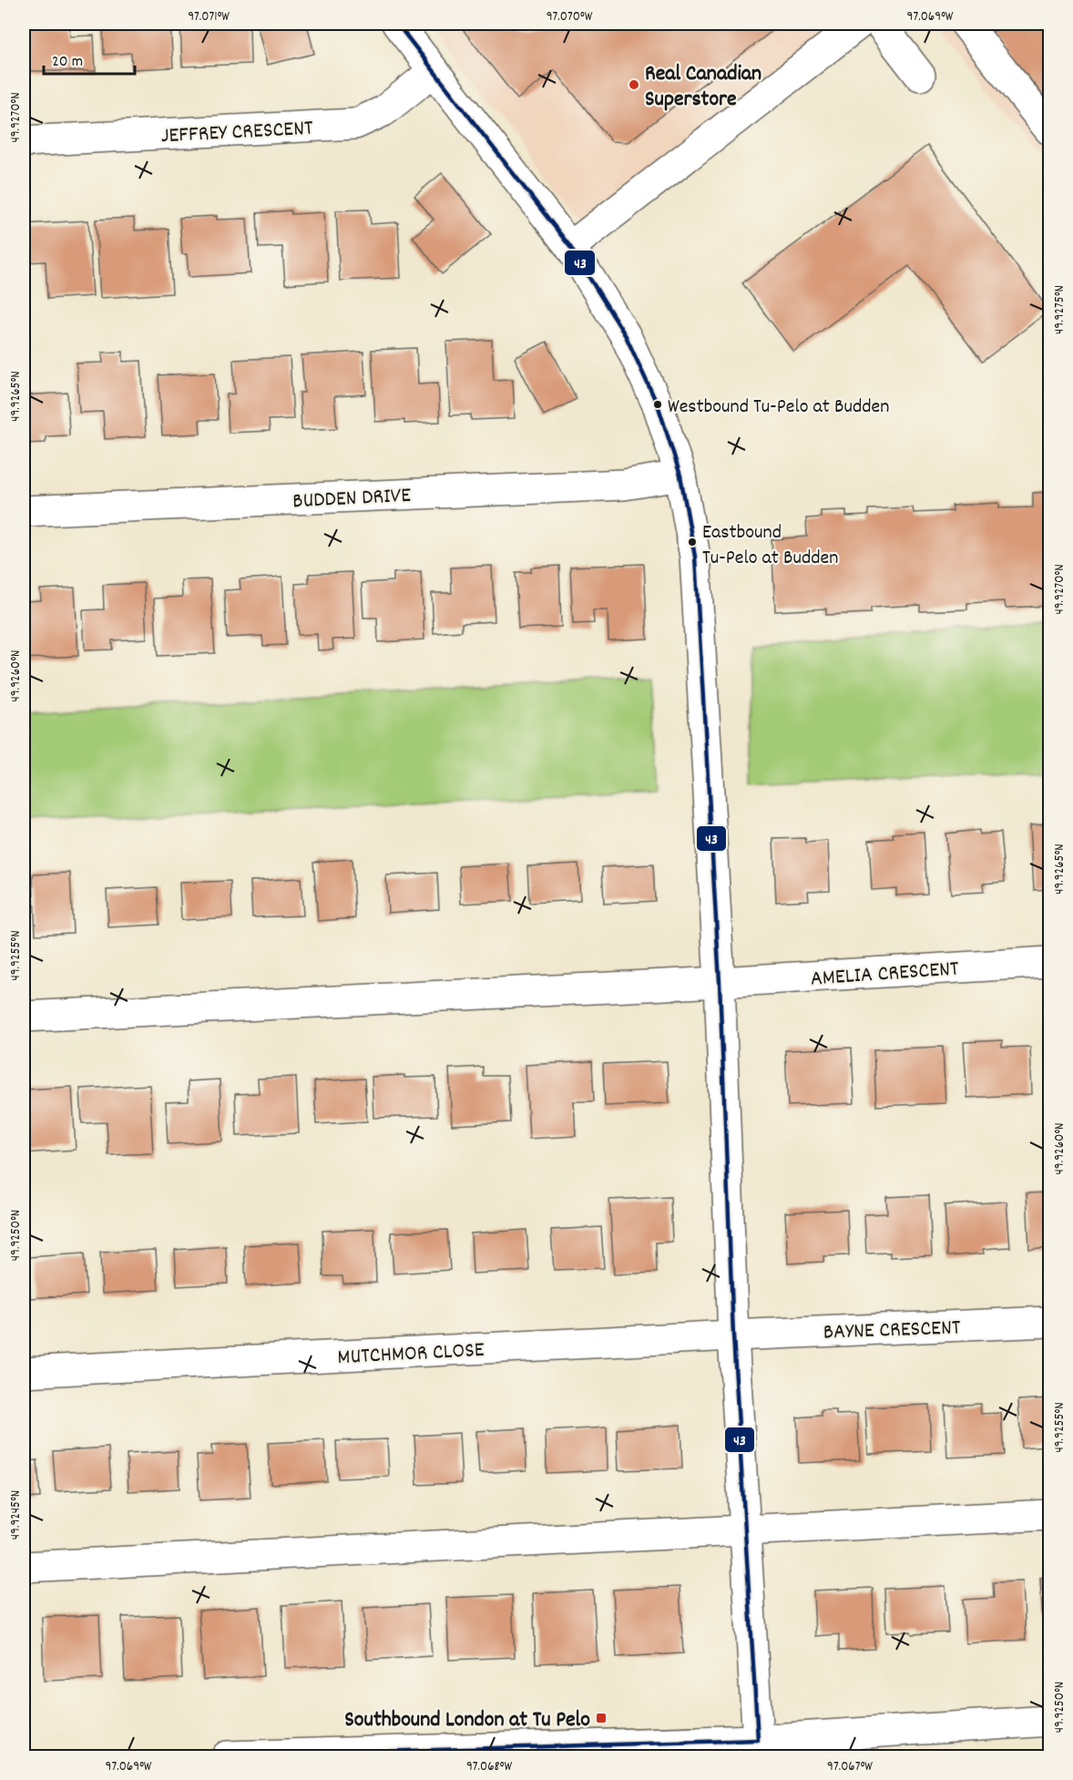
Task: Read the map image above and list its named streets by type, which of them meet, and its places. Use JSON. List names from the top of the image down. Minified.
{"streets":{"street":["JEFFREY CRESCENT","BUDDEN DRIVE","AMELIA CRESCENT","BAYNE CRESCENT","MUTCHMOR CLOSE"]},"crossings":[["BAYNE CRESCENT","MUTCHMOR CLOSE"]],"places":{"other":["Real Canadian Superstore","Westbound Tu-Pelo at Budden","Eastbound Tu-Pelo at Budden"],"transit":["Southbound London at Tu Pelo"]},"lines":["transit line 43"],"scale_bar":"20 m","coordinates":["97.071°W","97.070°W","97.069°W","49.9270°N","49.9275°N","49.9265°N","49.9260°N","49.9255°N","49.9250°N","49.9245°N","97.068°W","97.067°W"]}
